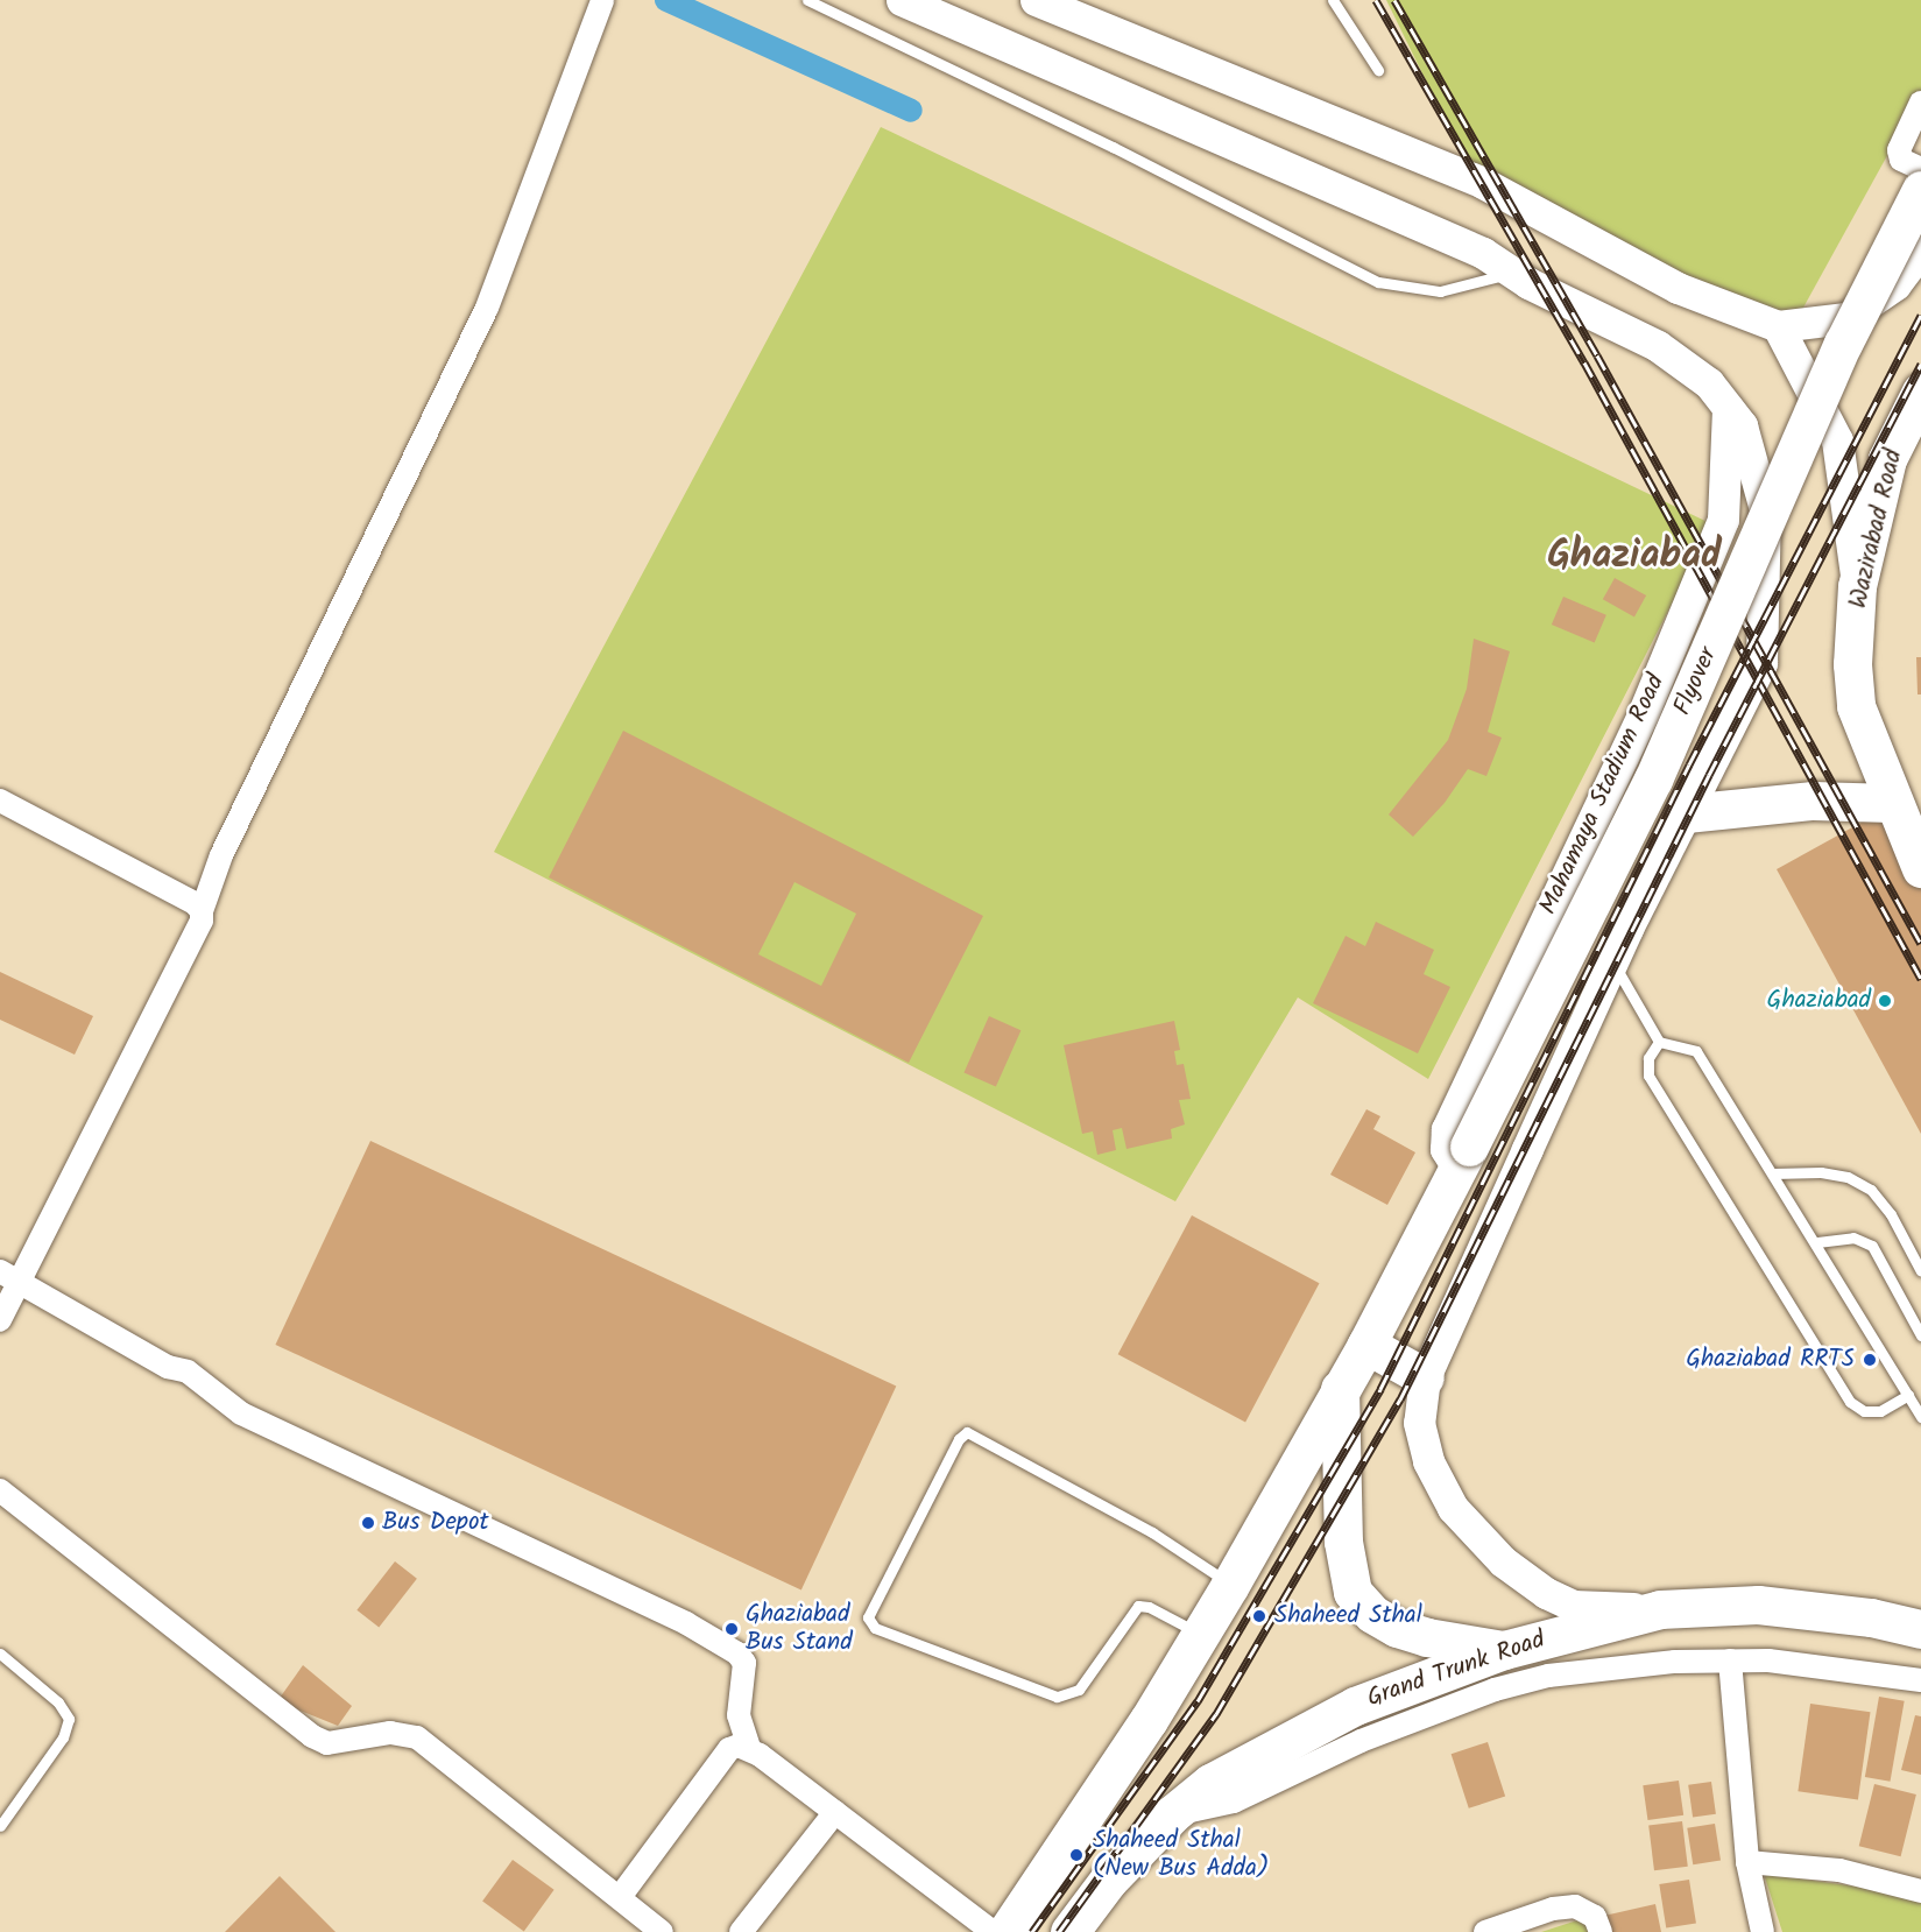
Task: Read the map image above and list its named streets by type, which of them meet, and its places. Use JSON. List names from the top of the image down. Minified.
{"streets":{"highway":["Wazirabad Road","Flyover","Grand Trunk Road"],"main road":["Mahamaya Stadium Road"]},"crossings":[["Flyover","Mahamaya Stadium Road"]],"districts":["Ghaziabad"],"places":["Ghaziabad","Ghaziabad RRTS","Bus Depot","Shaheed Sthal","Ghaziabad Bus Stand","Shaheed Sthal (New Bus Adda)"]}
